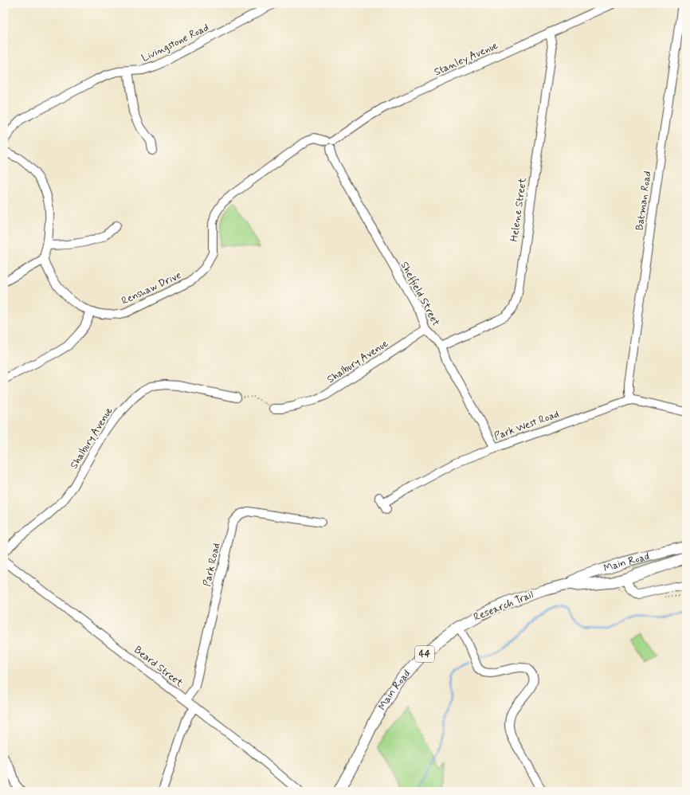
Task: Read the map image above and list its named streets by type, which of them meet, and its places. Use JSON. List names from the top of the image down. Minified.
{"streets":{"main road":["Main Road","44"],"street":["Livingstone Road","Stanley Avenue","Batman Road","Helene Street","Renshaw Drive","Sheffield Street","Shalbury Avenue","Park West Road","Park Road","Beard Street"]},"crossings":[["Stanley Avenue","Helene Street"],["Stanley Avenue","Renshaw Drive"],["Stanley Avenue","Sheffield Street"],["Batman Road","Park West Road"],["Helene Street","Sheffield Street"],["Renshaw Drive","Sheffield Street"],["Sheffield Street","Shalbury Avenue"],["Sheffield Street","Park West Road"],["Park Road","Beard Street"]]}
